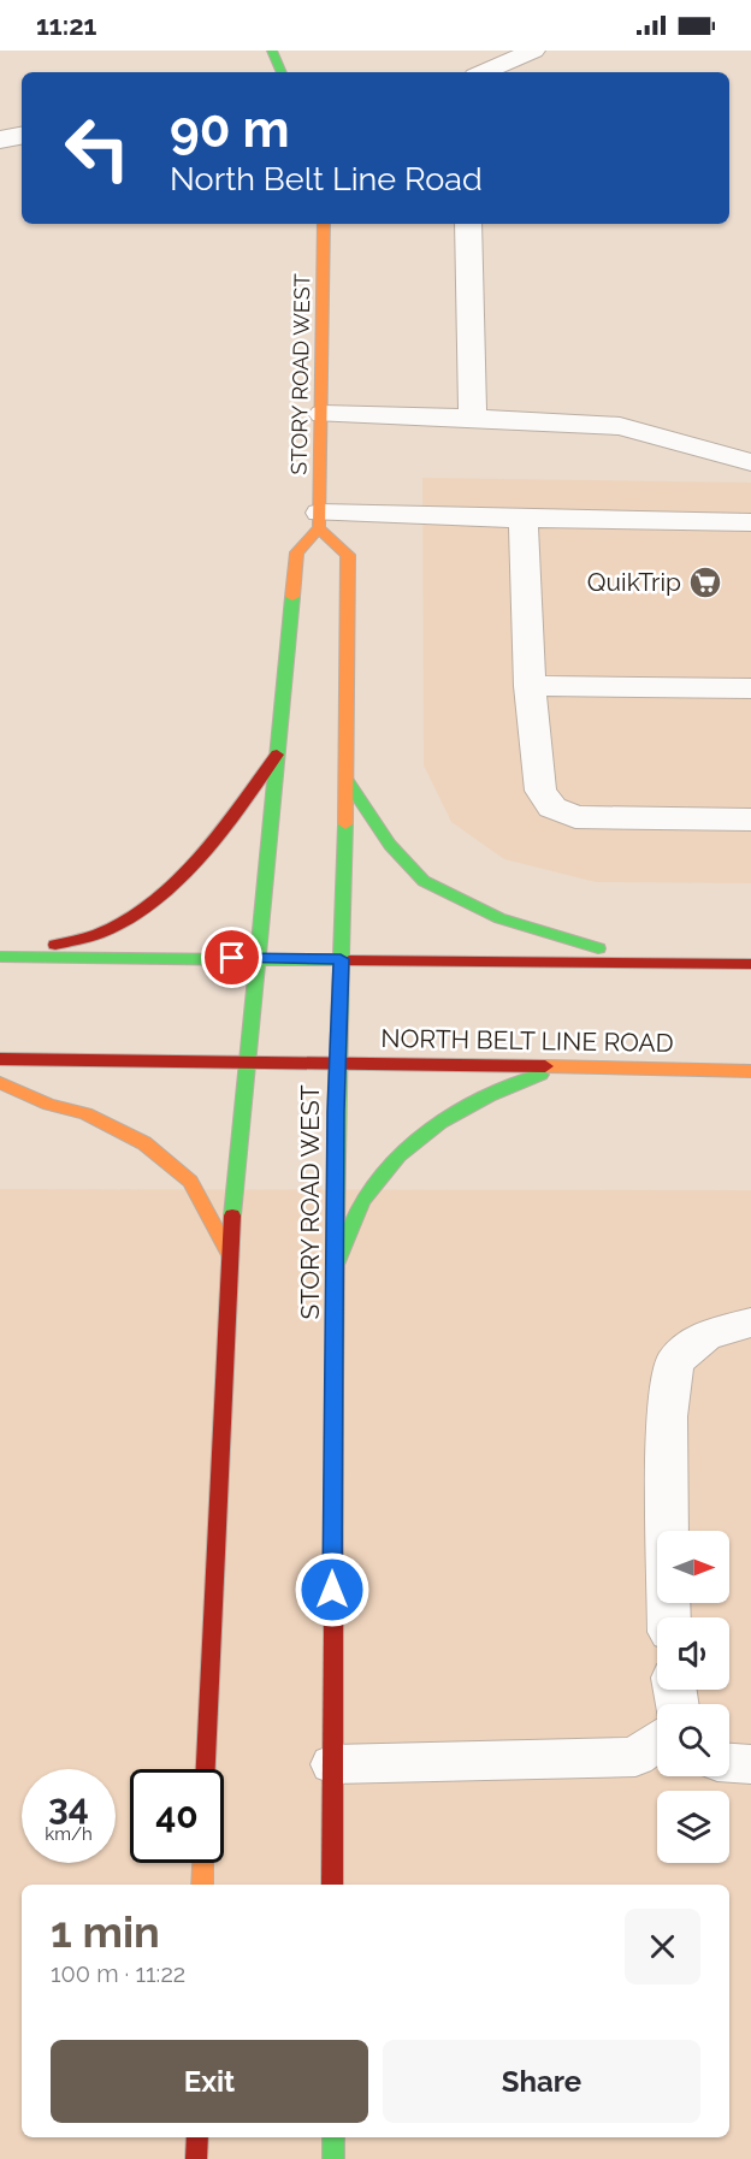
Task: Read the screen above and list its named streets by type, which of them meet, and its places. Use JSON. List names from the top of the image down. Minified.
{"streets":{"street":["STORY ROAD WEST","NORTH BELT LINE ROAD"]},"crossings":[["STORY ROAD WEST","NORTH BELT LINE ROAD"]],"places":{"supermarket":["QuikTrip"]},"north":"right","page":{"status":"11:21","turn":["90 m","North Belt Line Road"],"speed":"34 km/h","limit":"40","heading":["1 min","100 m · 11:22"],"buttons":["Exit","Share"]}}
